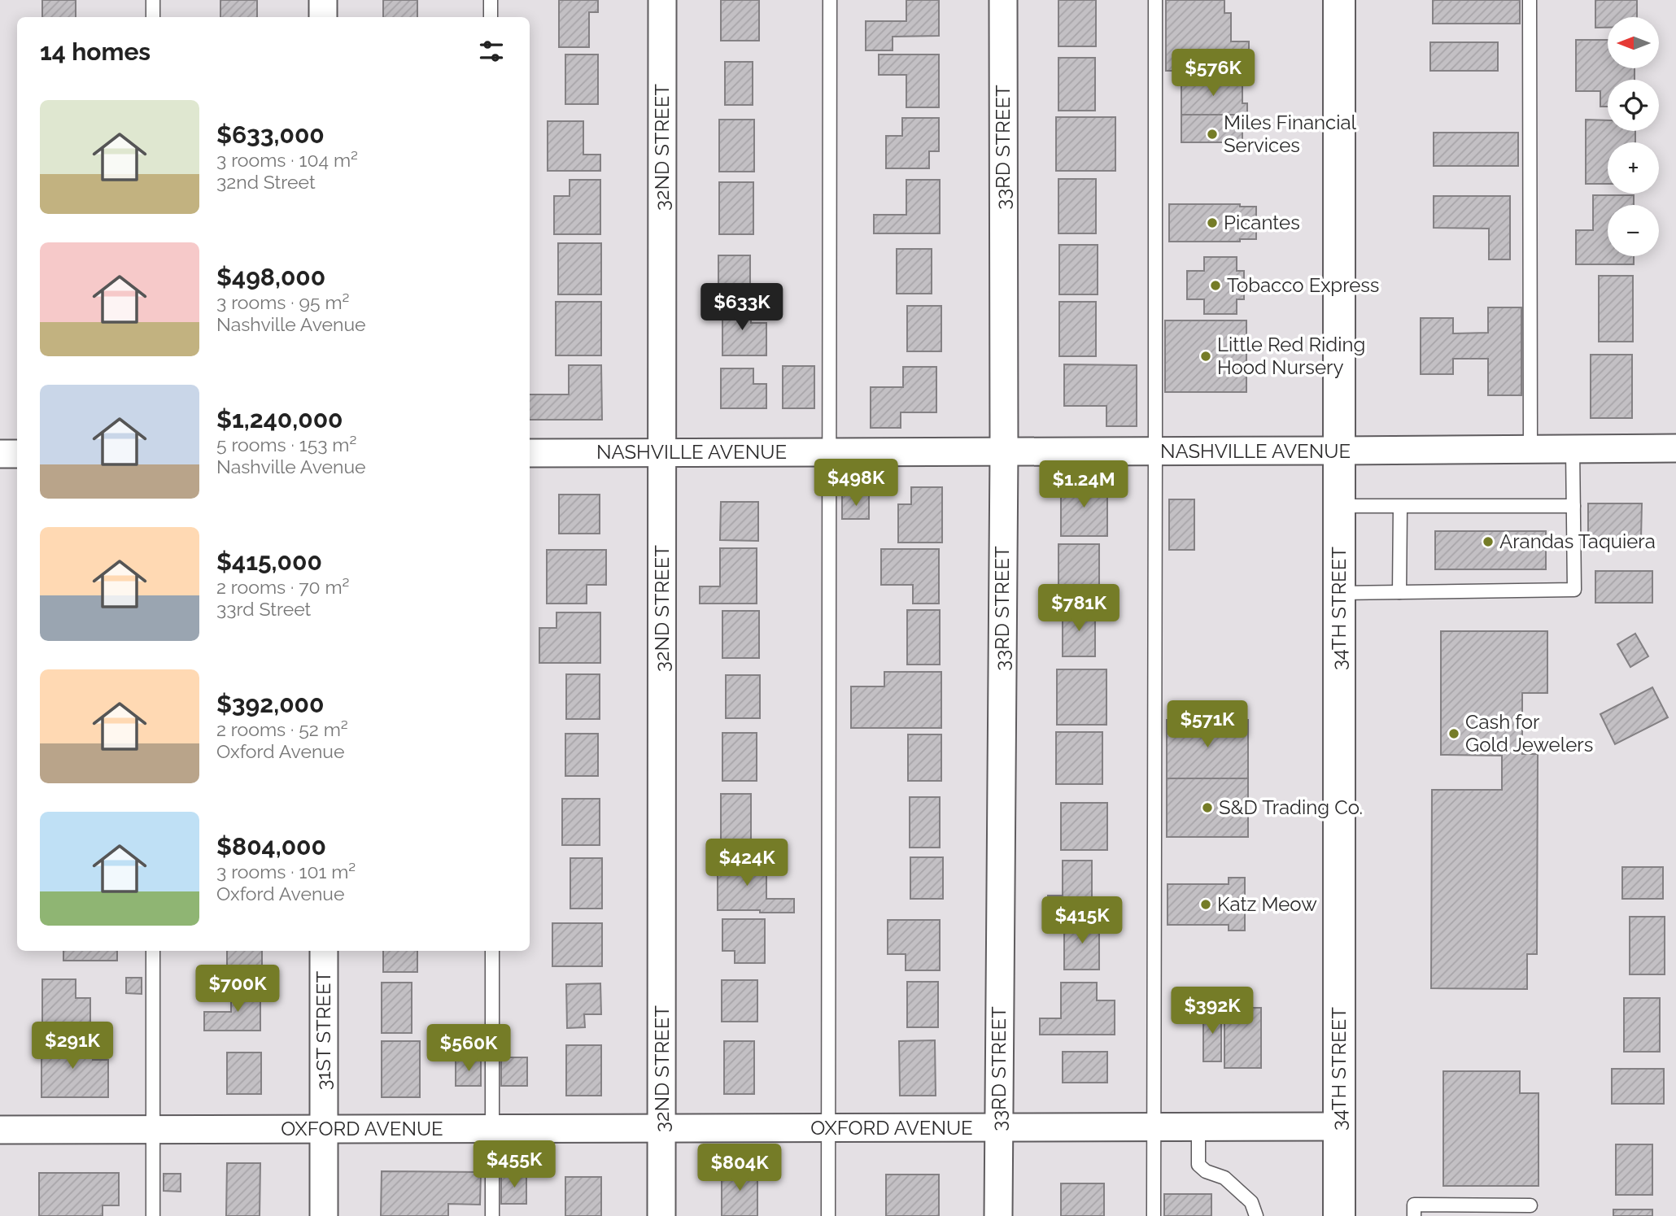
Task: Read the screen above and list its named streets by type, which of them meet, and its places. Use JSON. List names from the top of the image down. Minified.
{"streets":{"main road":["34TH STREET"],"street":["32ND STREET","33RD STREET","NASHVILLE AVENUE","31ST STREET","OXFORD AVENUE"]},"crossings":[["32ND STREET","NASHVILLE AVENUE"],["32ND STREET","OXFORD AVENUE"],["33RD STREET","NASHVILLE AVENUE"],["33RD STREET","OXFORD AVENUE"],["NASHVILLE AVENUE","34TH STREET"],["34TH STREET","OXFORD AVENUE"],["31ST STREET","OXFORD AVENUE"]],"places":["Miles Financial Services","Picantes","Tobacco Express","Little Red Riding Hood Nursery","Arandas Taquiera","Cash for Gold Jewelers","S&D Trading Co.","Katz Meow"],"north":"left","page":{"map_buttons":["+","−"],"heading":"14 homes","price":["$576K","$633K","$498K","$1.24M","$781K","$571K","$424K","$415K","$700K","$392K","$291K","$560K","$455K","$804K"],"list":[{"name":"$633,000","note":"3 rooms · 104 m² · 32nd Street"},{"name":"$498,000","note":"3 rooms · 95 m² · Nashville Avenue"},{"name":"$1,240,000","note":"5 rooms · 153 m² · Nashville Avenue"},{"name":"$415,000","note":"2 rooms · 70 m² · 33rd Street"},{"name":"$392,000","note":"2 rooms · 52 m² · Oxford Avenue"},{"name":"$804,000","note":"3 rooms · 101 m² · Oxford Avenue"}]}}
